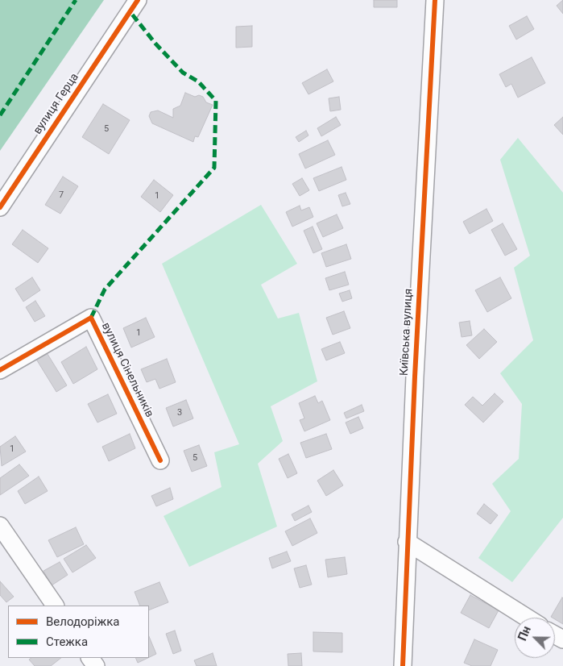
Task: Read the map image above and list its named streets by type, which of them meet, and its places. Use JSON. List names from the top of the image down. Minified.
{"streets":{"street":["вулиця Герца","Київська вулиця","вулиця Сінельників"]},"house_numbers":["5","7","1","1","3","1","5"],"legend":["Велодоріжка","Стежка"],"north":"top left"}
